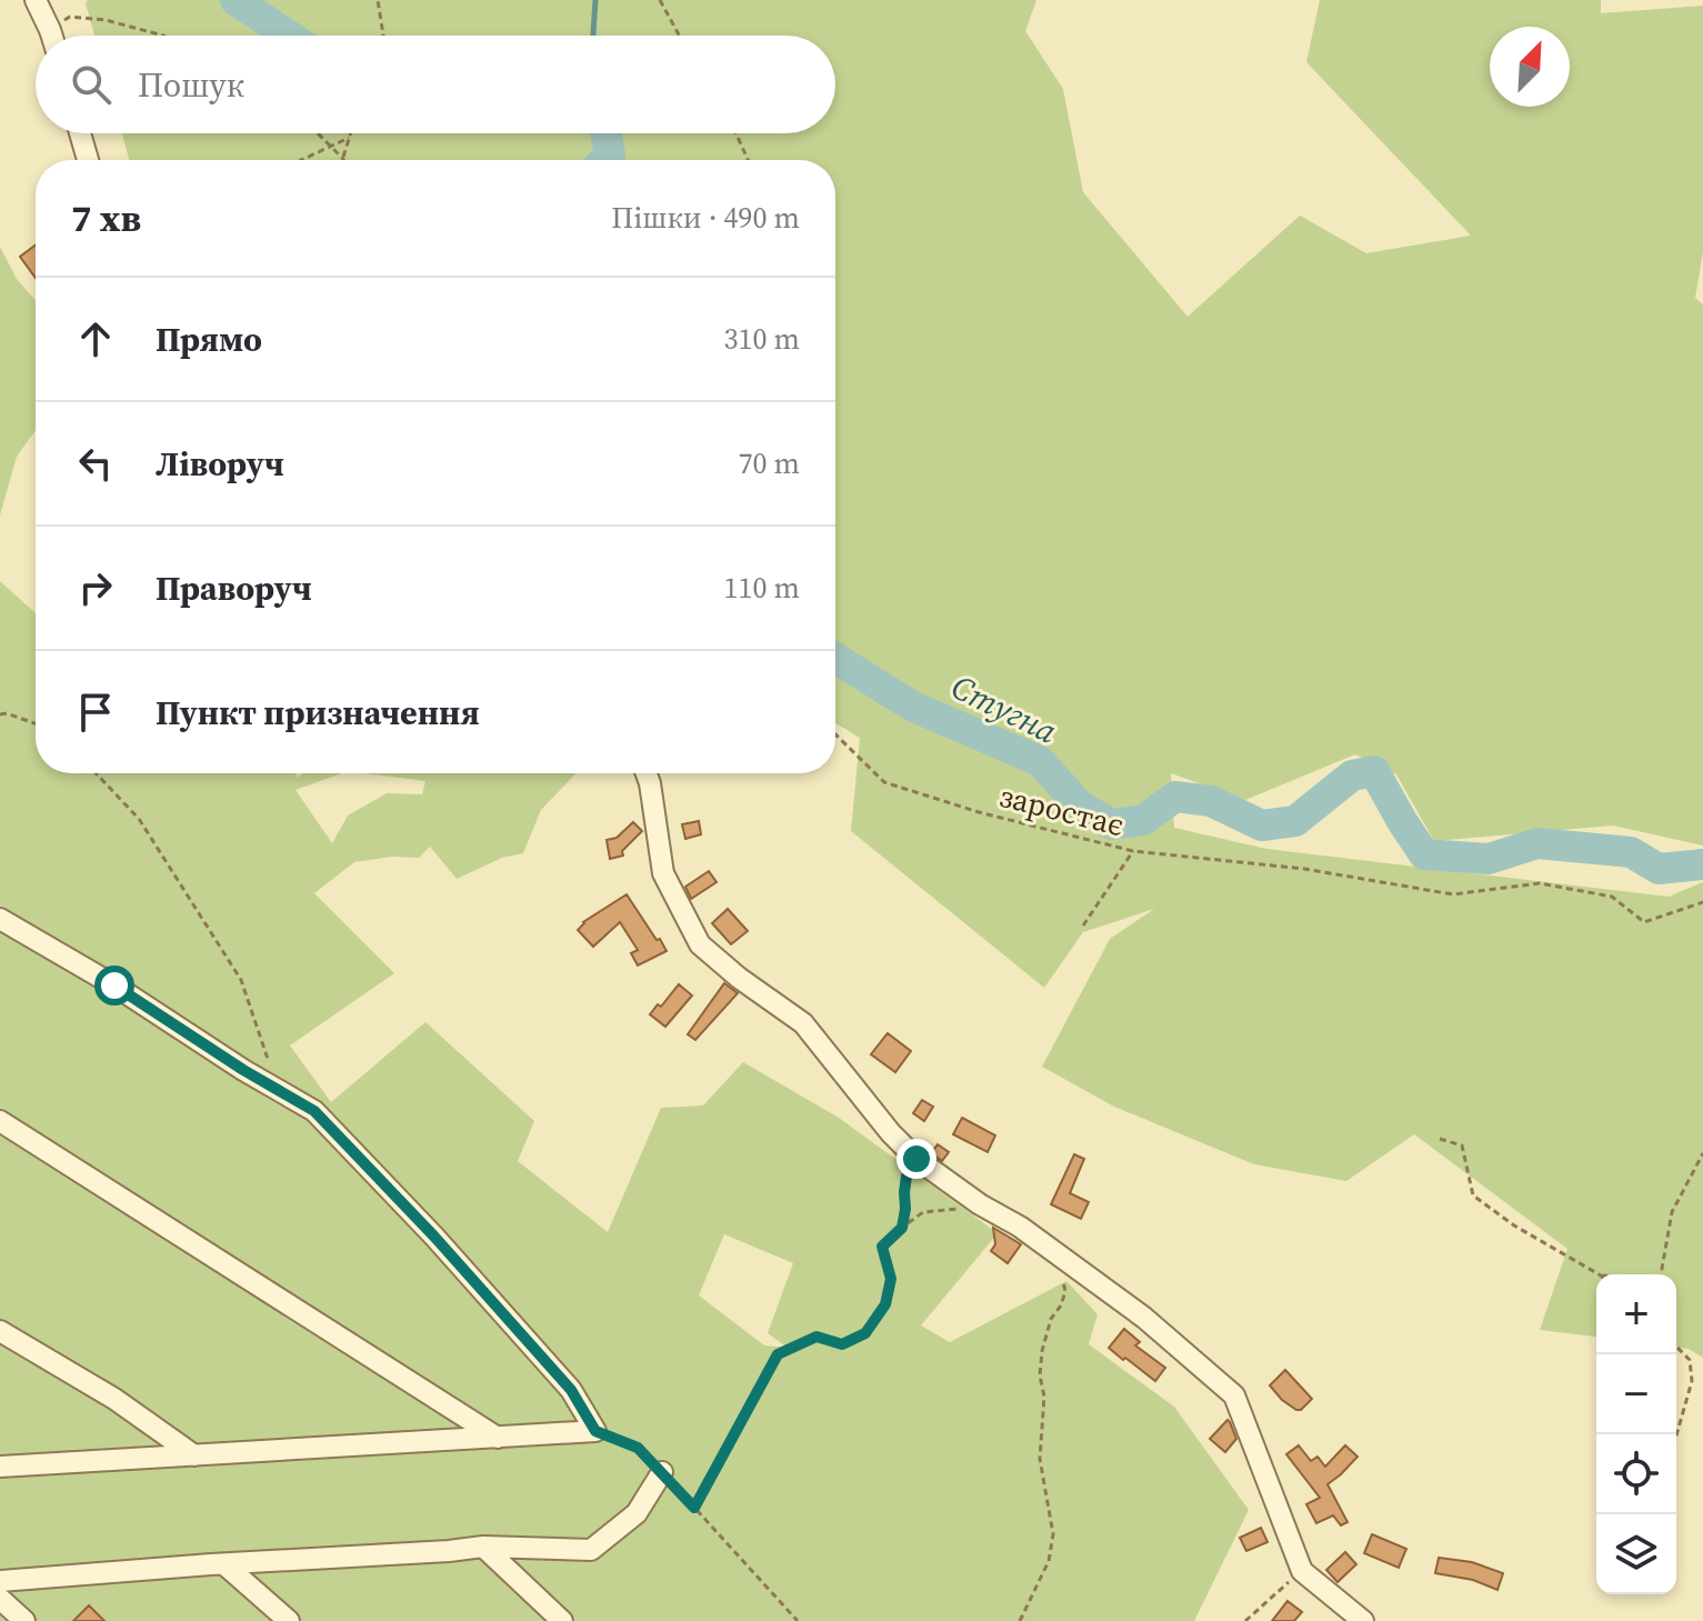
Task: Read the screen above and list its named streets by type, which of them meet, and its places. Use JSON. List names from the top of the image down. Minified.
{"streets":{"path":["заростає"]},"water":["Стугна"],"north":"top right","page":{"search":"Пошук","heading":["7 хв","Пішки · 490 m"],"list":[["Прямо","310 m"],["Ліворуч","70 m"],["Праворуч","110 m"],"Пункт призначення"],"map_buttons":["+","−"]}}
